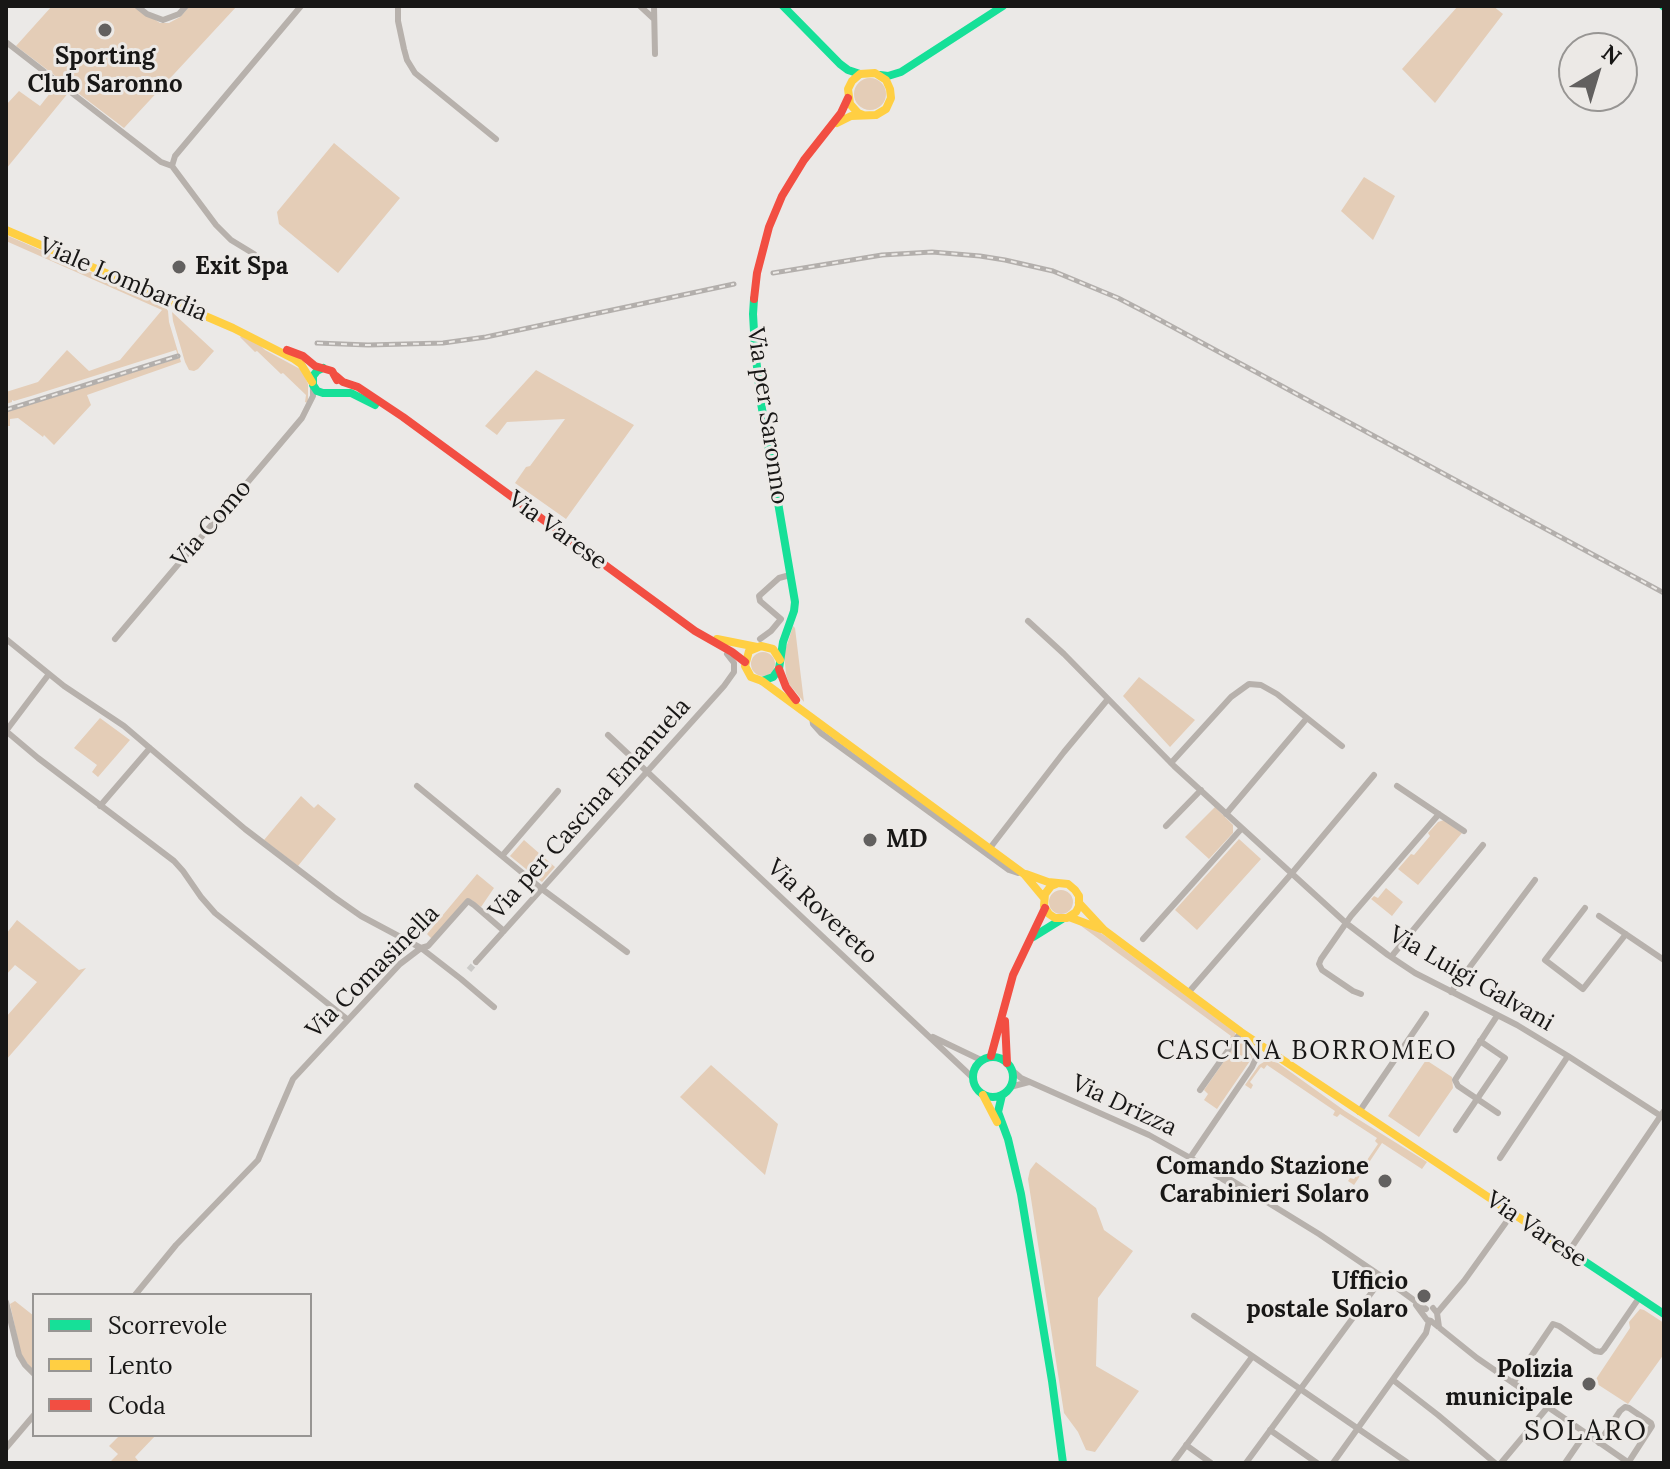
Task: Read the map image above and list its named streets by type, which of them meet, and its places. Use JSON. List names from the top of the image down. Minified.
{"streets":{"main road":["Viale Lombardia","Via per Saronno","Via Varese"],"street":["Via Como","Via per Cascina Emanuela","Via Rovereto","Via Comasinella","Via Luigi Galvani","Via Drizza"]},"crossings":[["Viale Lombardia","Via Como"],["Viale Lombardia","Via Varese"],["Via per Saronno","Via Varese"],["Via per Saronno","Via per Cascina Emanuela"],["Via Como","Via Varese"],["Via Varese","Via per Cascina Emanuela"],["Via per Cascina Emanuela","Via Rovereto"],["Via per Cascina Emanuela","Via Comasinella"],["Via Rovereto","Via Drizza"]],"districts":["CASCINA BORROMEO","SOLARO"],"places":["Sporting Club Saronno","Exit Spa","MD","Comando Stazione Carabinieri Solaro","Ufficio postale Solaro","Polizia municipale"],"legend":["Scorrevole","Lento","Coda"],"north":"top right"}
